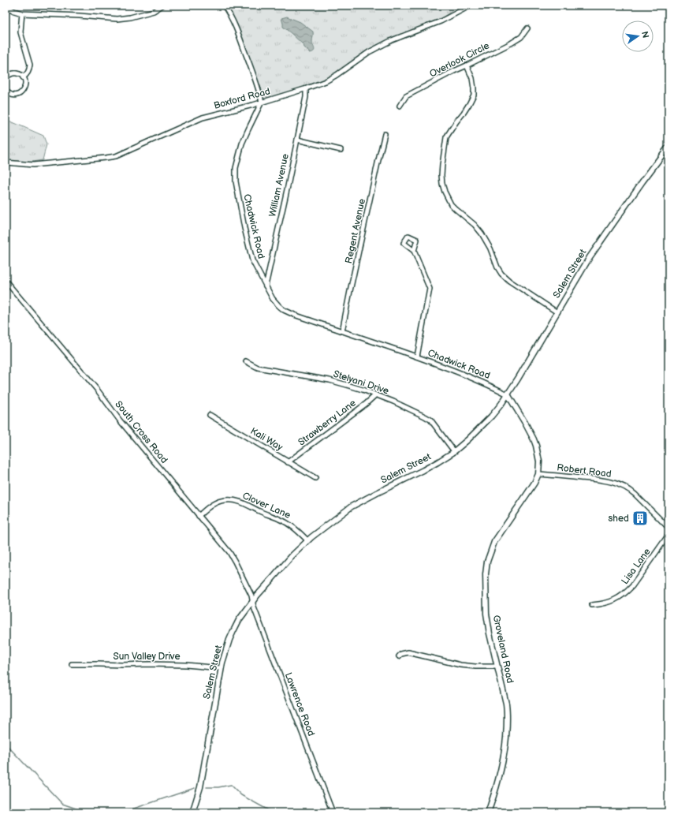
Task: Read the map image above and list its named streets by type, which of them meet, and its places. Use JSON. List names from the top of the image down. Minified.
{"streets":{"main road":["Salem Street","Groveland Road"],"street":["Overlook Circle","Boxford Road","William Avenue","Chadwick Road","Regent Avenue","Stelyani Drive","Strawberry Lane","South Cross Road","Kali Way","Robert Road","Clover Lane","Lisa Lane","Sun Valley Drive","Lawrence Road"]},"crossings":[["Boxford Road","William Avenue"],["Boxford Road","Chadwick Road"],["William Avenue","Chadwick Road"],["Chadwick Road","Regent Avenue"],["Chadwick Road","Salem Street"],["Chadwick Road","Groveland Road"],["Salem Street","Stelyani Drive"],["Salem Street","South Cross Road"],["Salem Street","Clover Lane"],["Salem Street","Groveland Road"],["Salem Street","Sun Valley Drive"],["Salem Street","Lawrence Road"],["Stelyani Drive","Strawberry Lane"],["Strawberry Lane","Kali Way"],["South Cross Road","Clover Lane"],["South Cross Road","Lawrence Road"],["Robert Road","Groveland Road"]],"places":{"building":["shed"]},"north":"right"}
